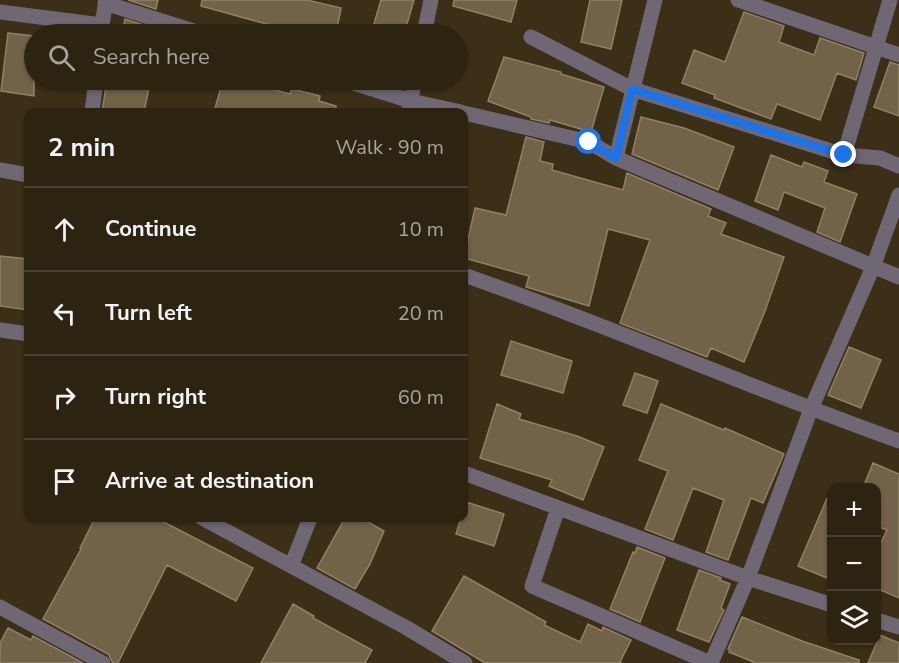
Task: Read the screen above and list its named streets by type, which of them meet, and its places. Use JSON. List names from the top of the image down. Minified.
{"page":{"search":"Search here","heading":["2 min","Walk · 90 m"],"list":[["Continue","10 m"],["Turn left","20 m"],["Turn right","60 m"],"Arrive at destination"],"map_buttons":["+","−"]}}
